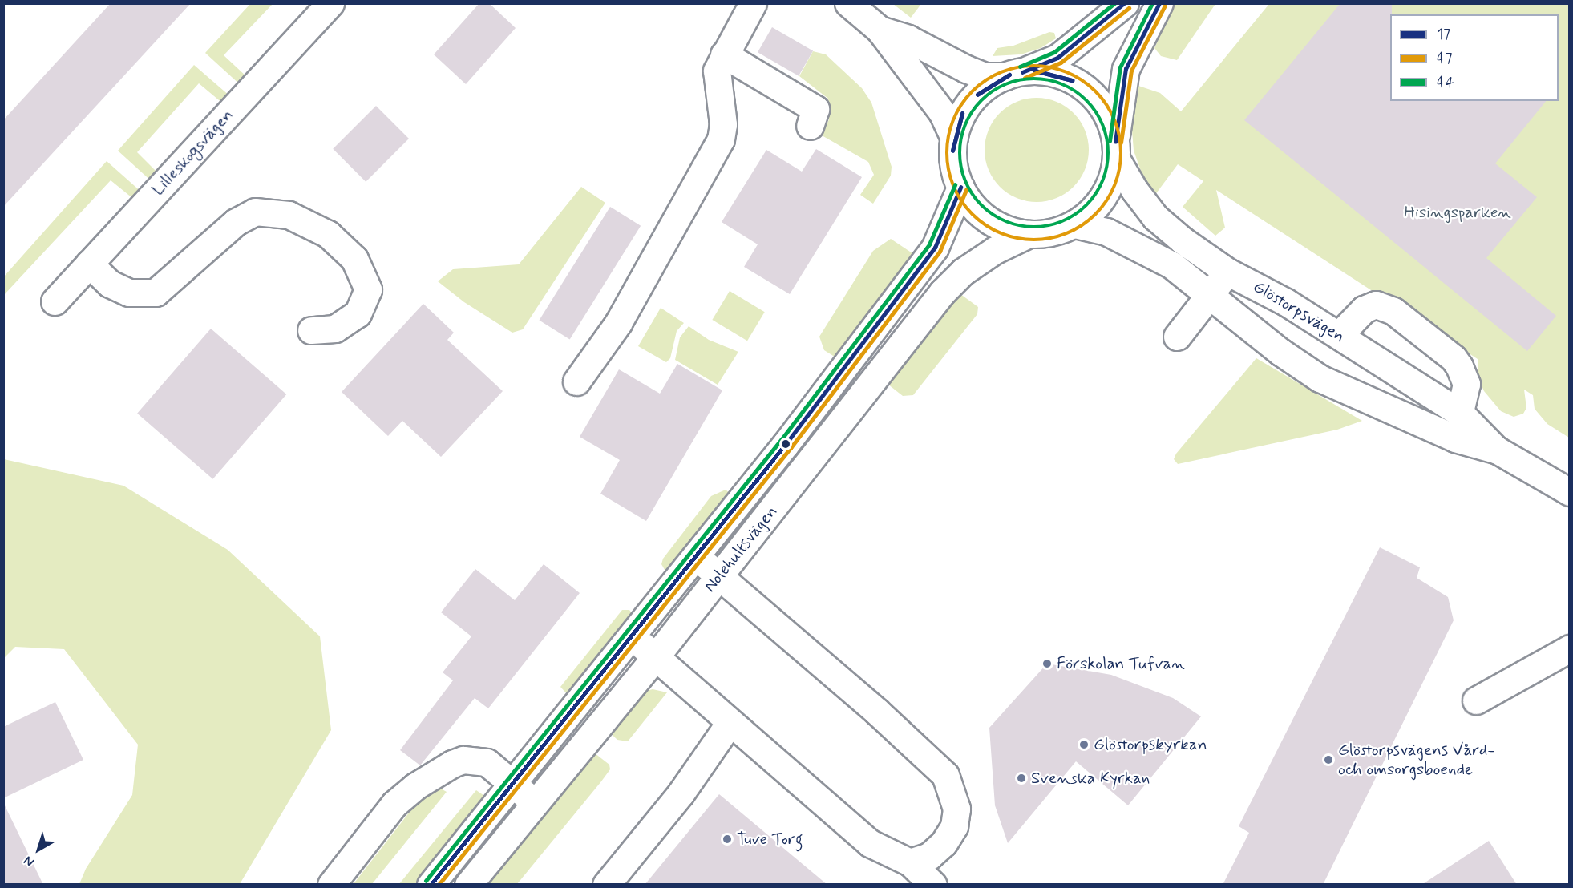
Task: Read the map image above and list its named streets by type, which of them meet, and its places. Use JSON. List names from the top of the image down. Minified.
{"streets":{"street":["Lilleskogsvägen","Glöstorpsvägen","Nolehultsvägen"]},"crossings":[["Glöstorpsvägen","Nolehultsvägen"]],"parks":["Hisingsparken"],"places":["Förskolan Tufvan","Glöstorpskyrkan","Glöstorpsvägens Vård- och omsorgsboende","Svenska Kyrkan","Tuve Torg"],"lines":["transit line 17","transit line 44","transit line 47"],"legend":["17","47","44"],"north":"bottom left"}
